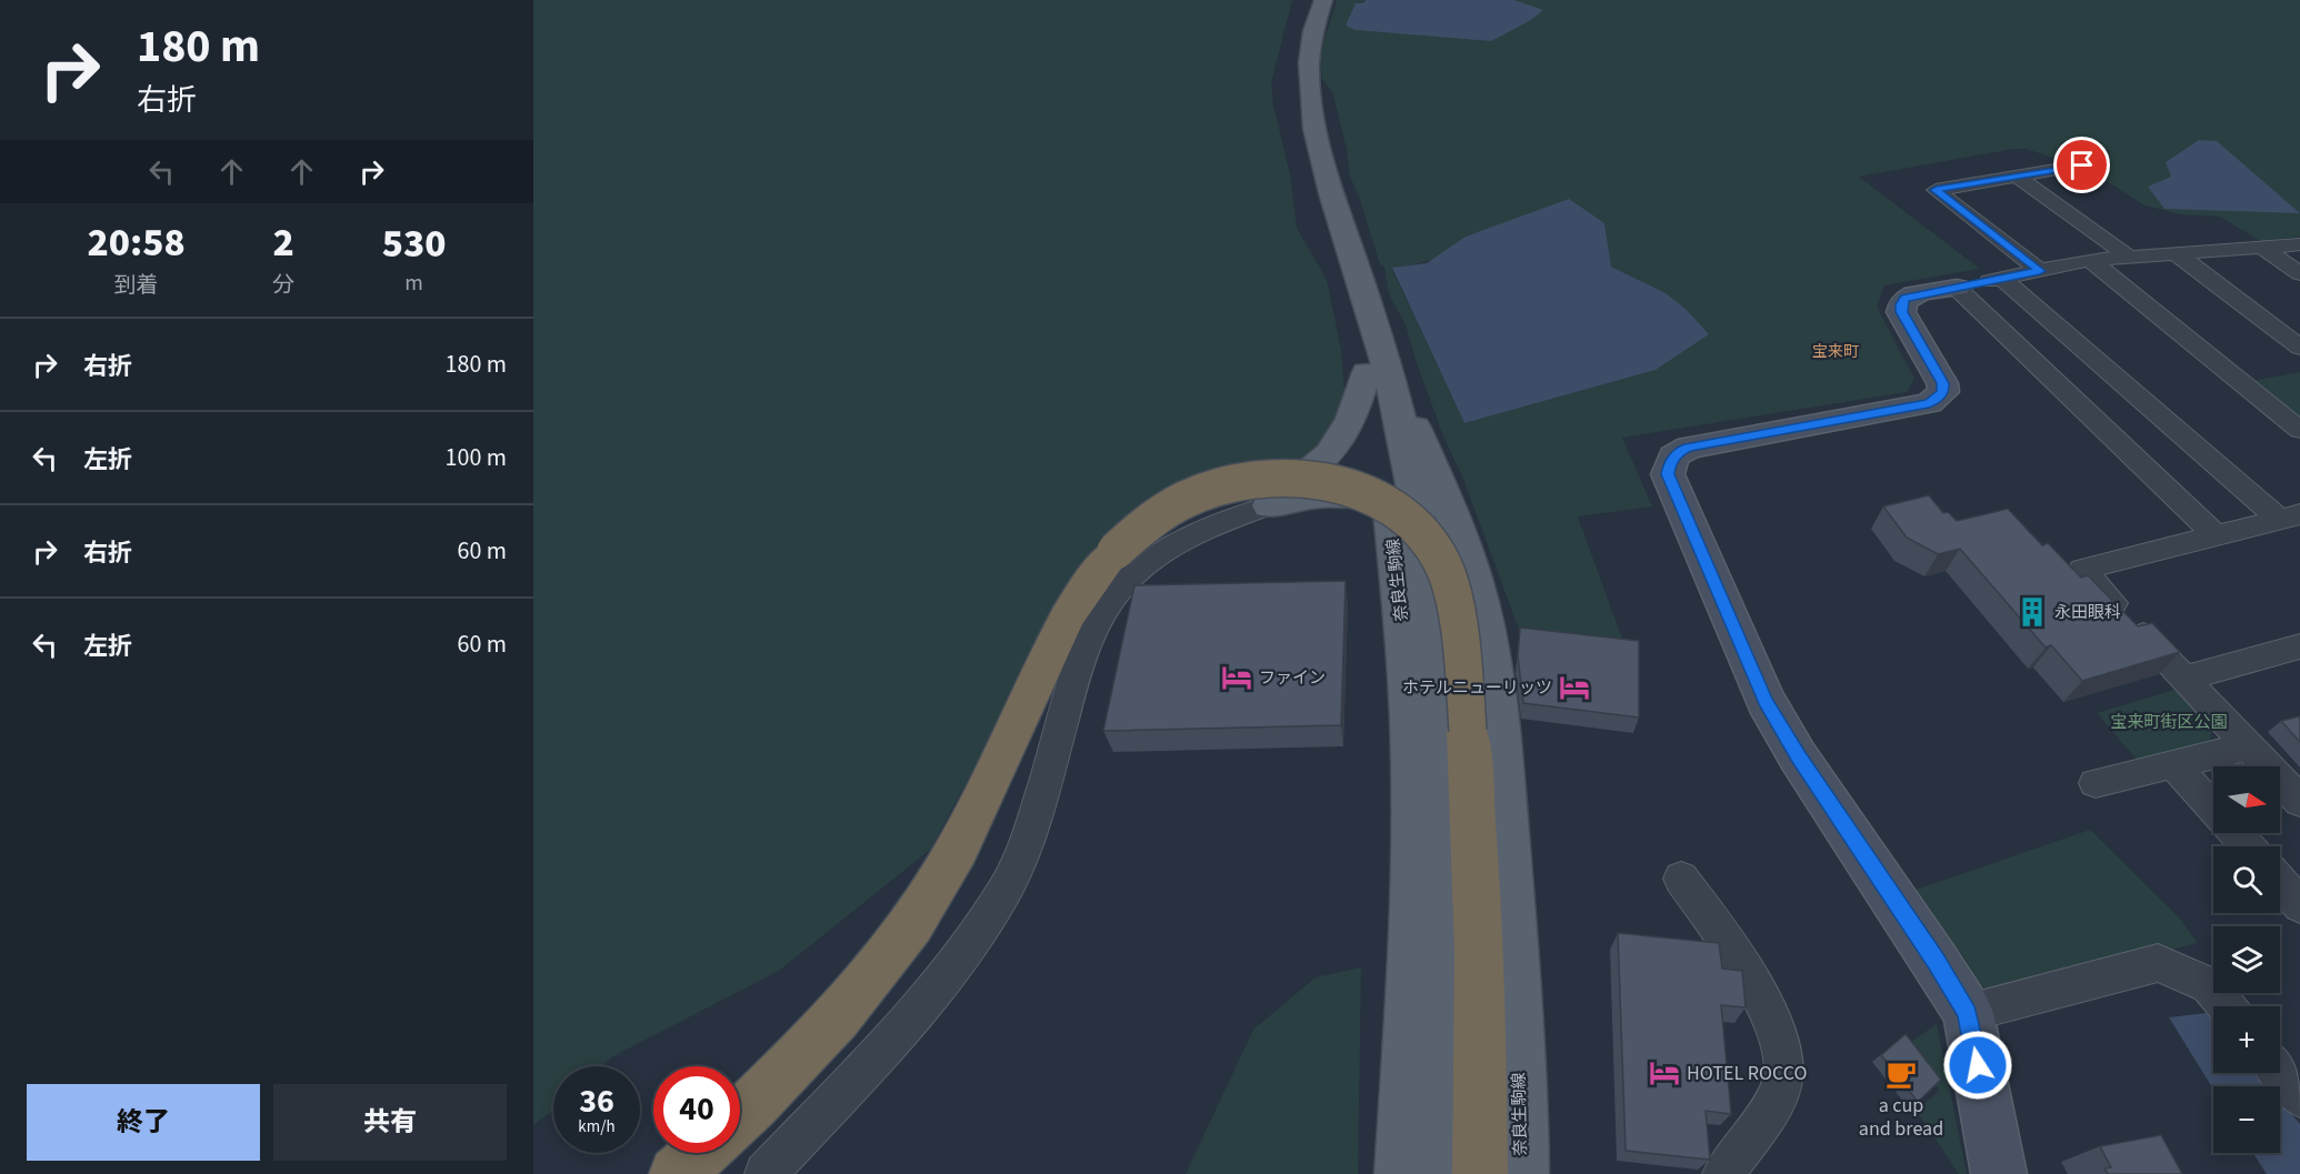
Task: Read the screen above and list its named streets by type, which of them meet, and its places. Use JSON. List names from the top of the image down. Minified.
{"streets":{"main road":["奈良生駒線"]},"districts":["宝来町"],"parks":["宝来町街区公園"],"places":{"building":["永田眼科"],"hotel":["ファイン","ホテルニューリッツ","HOTEL ROCCO"],"cafe":["a cup and bread"]},"north":"right","page":{"turn":["180 m","右折"],"eta":["20:58","到着","2","分","530","m"],"list":[{"name":"右折","value":"180 m"},{"name":"左折","value":"100 m"},{"name":"右折","value":"60 m"},{"name":"左折","value":"60 m"}],"map_buttons":["+","−"],"speed":"36 km/h","limit":"40","buttons":["終了","共有"]}}
